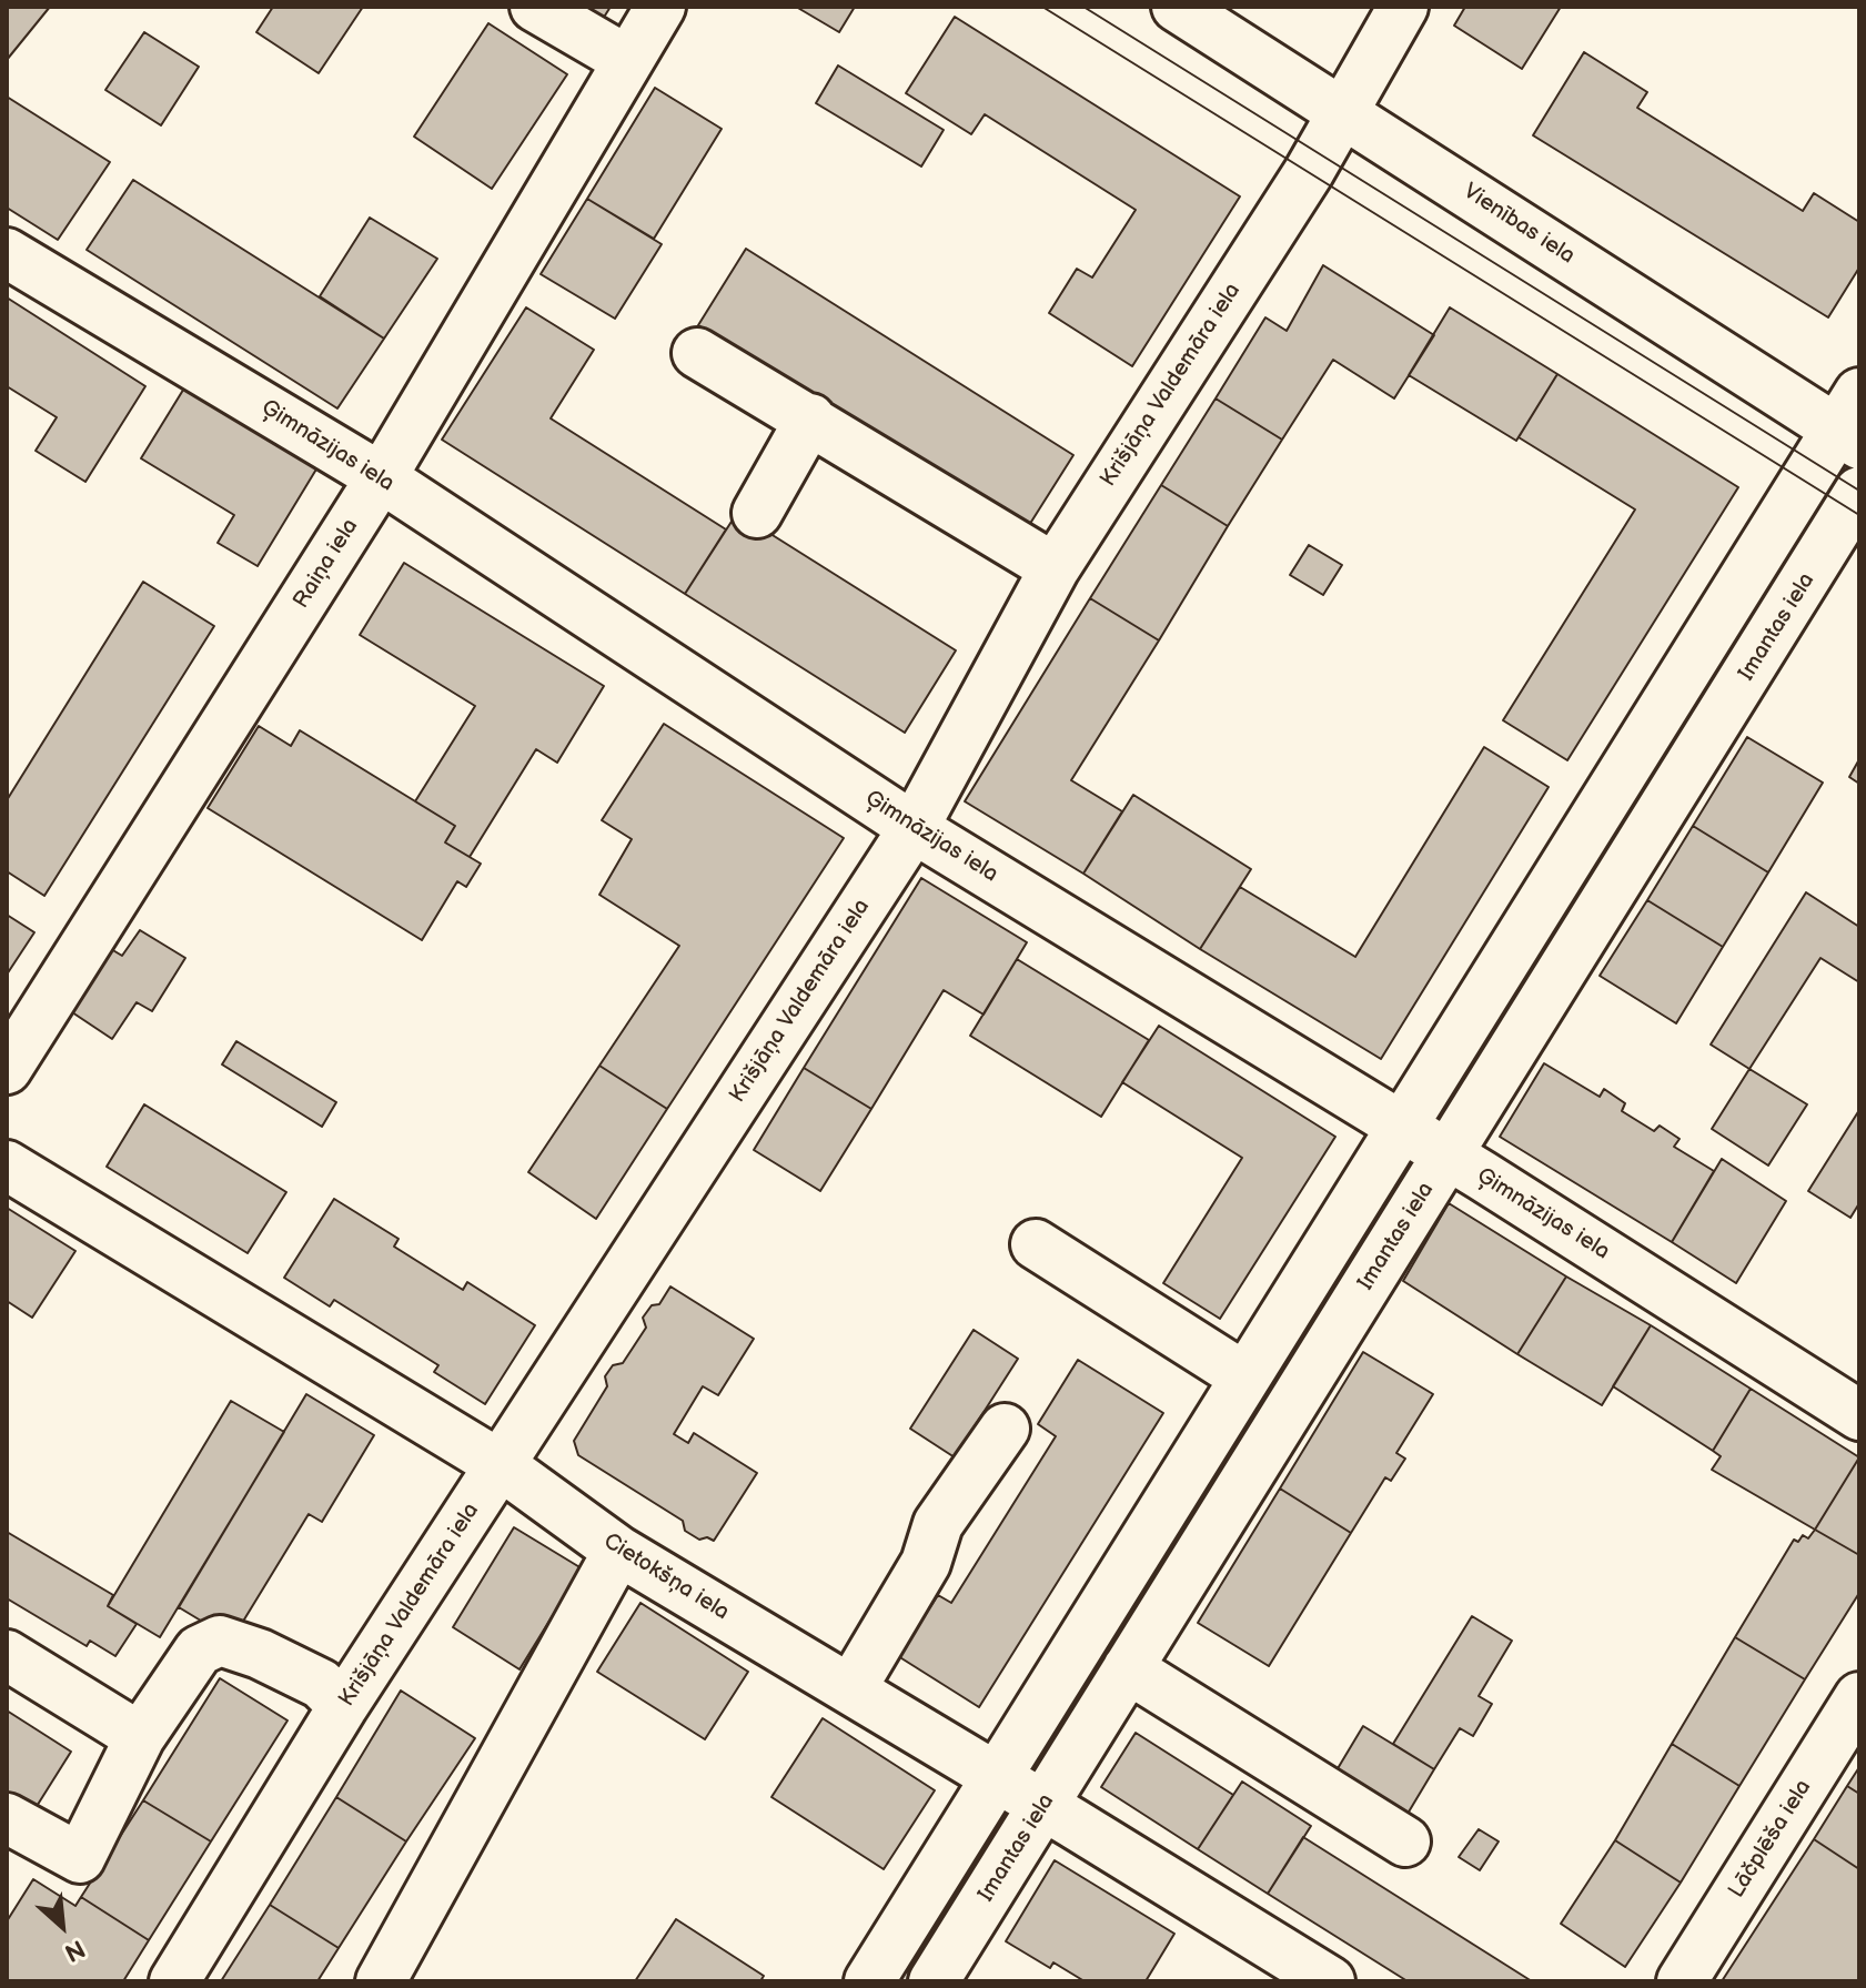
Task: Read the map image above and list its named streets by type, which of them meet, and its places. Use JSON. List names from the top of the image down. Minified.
{"streets":{"street":["Vienības iela","Krišjāņa Valdemāra iela","Ģimnāzijas iela","Raiņa iela","Imantas iela","Cietokšņa iela","Lāčplēša iela"]},"crossings":[["Vienības iela","Krišjāņa Valdemāra iela"],["Krišjāņa Valdemāra iela","Ģimnāzijas iela"],["Krišjāņa Valdemāra iela","Cietokšņa iela"],["Ģimnāzijas iela","Raiņa iela"],["Ģimnāzijas iela","Imantas iela"],["Imantas iela","Cietokšņa iela"]],"north":"bottom right"}
